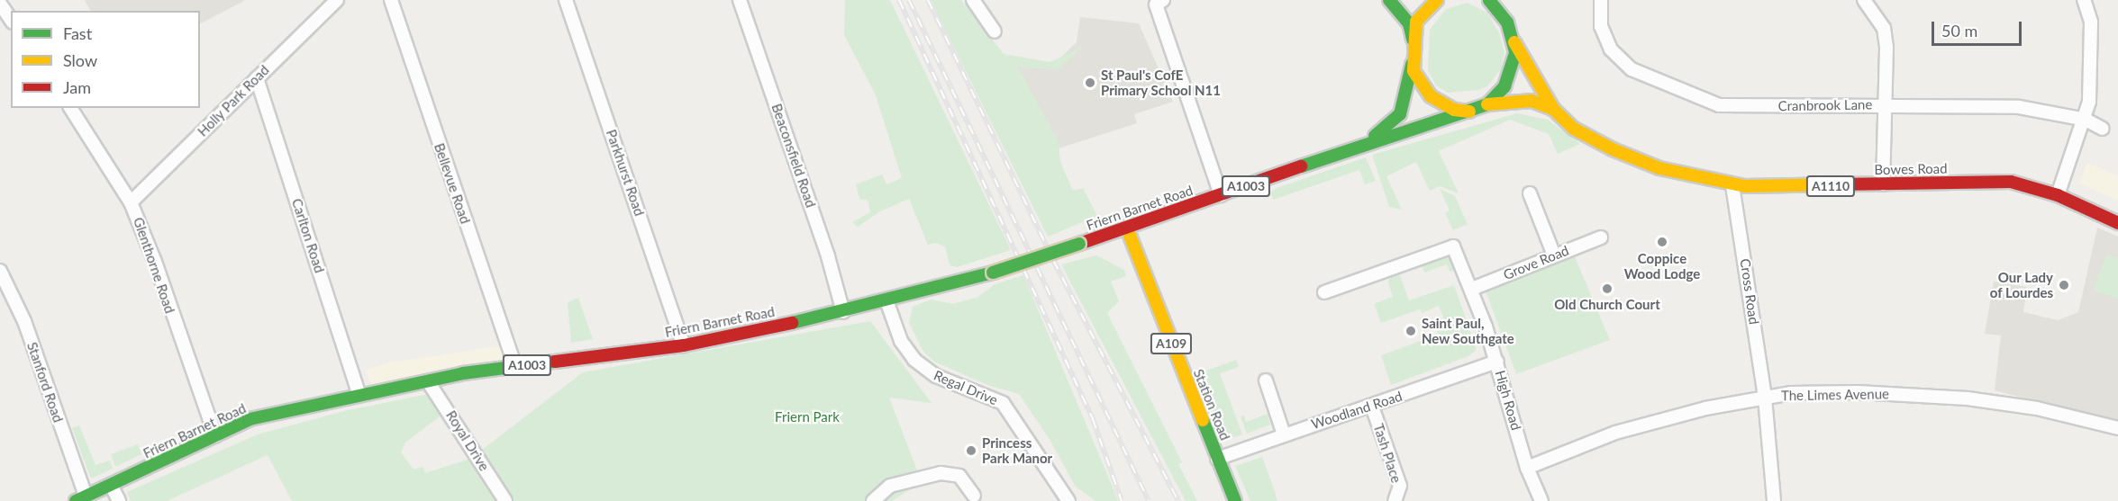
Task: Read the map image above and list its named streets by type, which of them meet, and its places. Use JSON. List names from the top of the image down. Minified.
{"streets":{"main road":["Bowes Road","A1003","A1110","Friern Barnet Road","A109","Station Road"],"street":["Holly Park Road","Cranbrook Lane","Beaconsfield Road","Parkhurst Road","Bellevue Road","Carlton Road","Grove Road","Glenthorne Road","Cross Road","Stanford Road","Regal Drive","The Limes Avenue","High Road","Woodland Road","Royal Drive","Tash Place"]},"crossings":[["Holly Park Road","Carlton Road"],["Holly Park Road","Glenthorne Road"],["Beaconsfield Road","Friern Barnet Road"],["Bowes Road","A1003"],["Bowes Road","Cross Road"],["Parkhurst Road","Friern Barnet Road"],["Bellevue Road","Friern Barnet Road"],["A1003","Friern Barnet Road"],["Friern Barnet Road","Carlton Road"],["Friern Barnet Road","Glenthorne Road"],["Friern Barnet Road","Stanford Road"],["Friern Barnet Road","Regal Drive"],["Friern Barnet Road","Station Road"],["Friern Barnet Road","Royal Drive"],["Grove Road","High Road"],["Cross Road","The Limes Avenue"],["The Limes Avenue","High Road"],["High Road","Woodland Road"],["Station Road","Woodland Road"],["Woodland Road","Tash Place"]],"parks":["Friern Park"],"places":["St Paul's CofE Primary School N11","Coppice Wood Lodge","Our Lady of Lourdes","Old Church Court","Saint Paul, New Southgate","Princess Park Manor"],"legend":["Fast","Slow","Jam"],"scale_bar":"50 m"}
